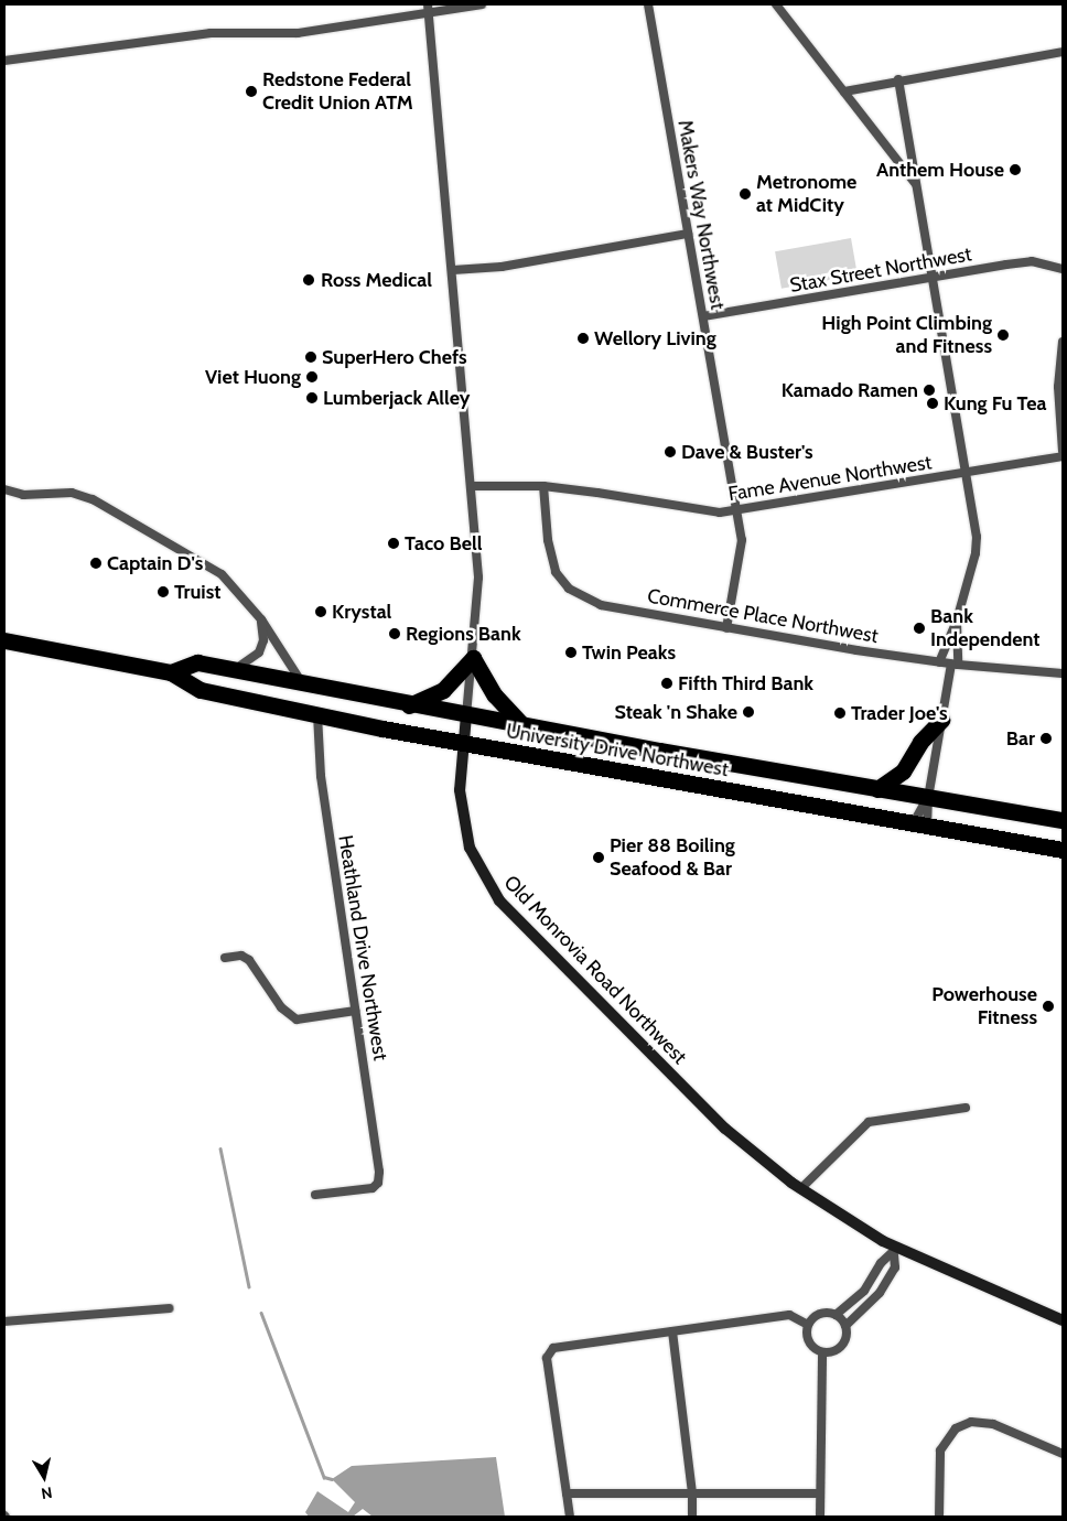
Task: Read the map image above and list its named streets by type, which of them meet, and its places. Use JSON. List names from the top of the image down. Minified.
{"streets":{"highway":["University Drive Northwest"],"street":["Makers Way Northwest","Stax Street Northwest","Fame Avenue Northwest","Commerce Place Northwest","Heathland Drive Northwest","Old Monrovia Road Northwest"]},"crossings":[["Makers Way Northwest","Stax Street Northwest"],["Makers Way Northwest","Fame Avenue Northwest"],["Makers Way Northwest","Commerce Place Northwest"],["Fame Avenue Northwest","Commerce Place Northwest"],["Fame Avenue Northwest","Old Monrovia Road Northwest"],["University Drive Northwest","Heathland Drive Northwest"],["University Drive Northwest","Old Monrovia Road Northwest"]],"places":["Redstone Federal Credit Union ATM","Anthem House","Metronome at MidCity","Ross Medical","High Point Climbing and Fitness","Wellory Living","SuperHero Chefs","Viet Huong","Kamado Ramen","Lumberjack Alley","Kung Fu Tea","Dave & Buster's","Taco Bell","Captain D's","Truist","Krystal","Bank Independent","Regions Bank","Twin Peaks","Fifth Third Bank","Steak 'n Shake","Trader Joe's","Bar","Pier 88 Boiling Seafood & Bar","Powerhouse Fitness"],"north":"bottom"}
